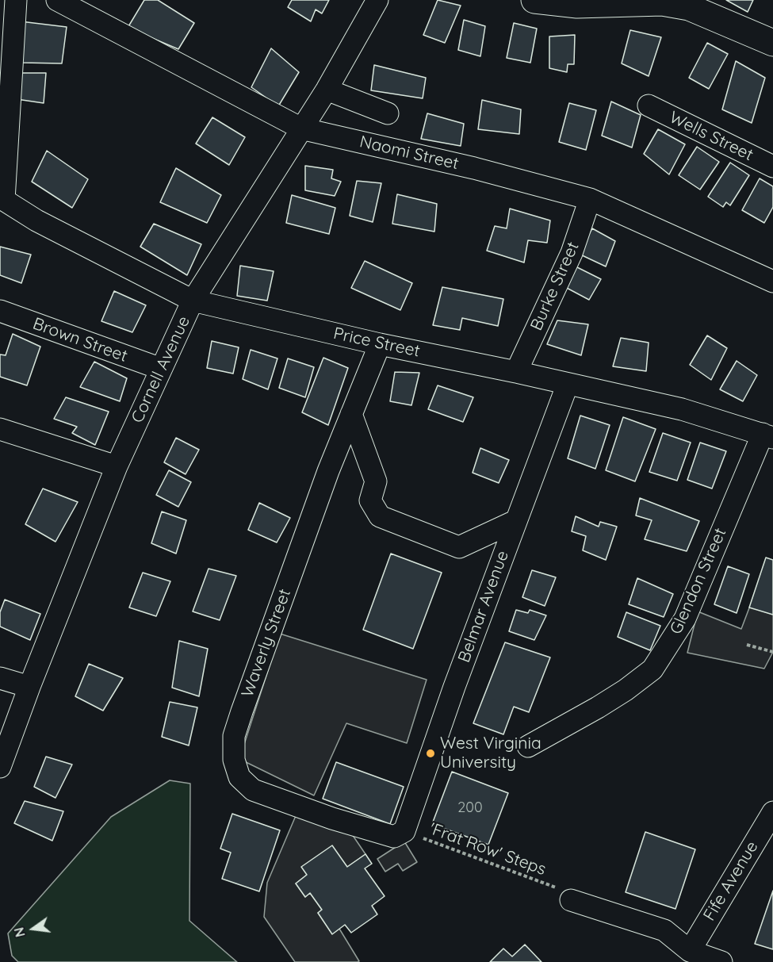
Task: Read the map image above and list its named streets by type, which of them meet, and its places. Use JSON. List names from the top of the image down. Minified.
{"streets":{"street":["Wells Street","Naomi Street","Burke Street","Brown Street","Price Street","Cornell Avenue","Glendon Street","Belmar Avenue","Waverly Street","Fife Avenue"],"path":["'Frat Row' Steps"]},"crossings":[["Naomi Street","Burke Street"],["Naomi Street","Cornell Avenue"],["Burke Street","Price Street"],["Brown Street","Cornell Avenue"],["Price Street","Cornell Avenue"],["Price Street","Glendon Street"],["Price Street","Belmar Avenue"],["Price Street","Waverly Street"],["Belmar Avenue","Waverly Street"],["Belmar Avenue","'Frat Row' Steps"],["Waverly Street","'Frat Row' Steps"]],"places":["West Virginia University"],"house_numbers":["200"],"north":"left"}
